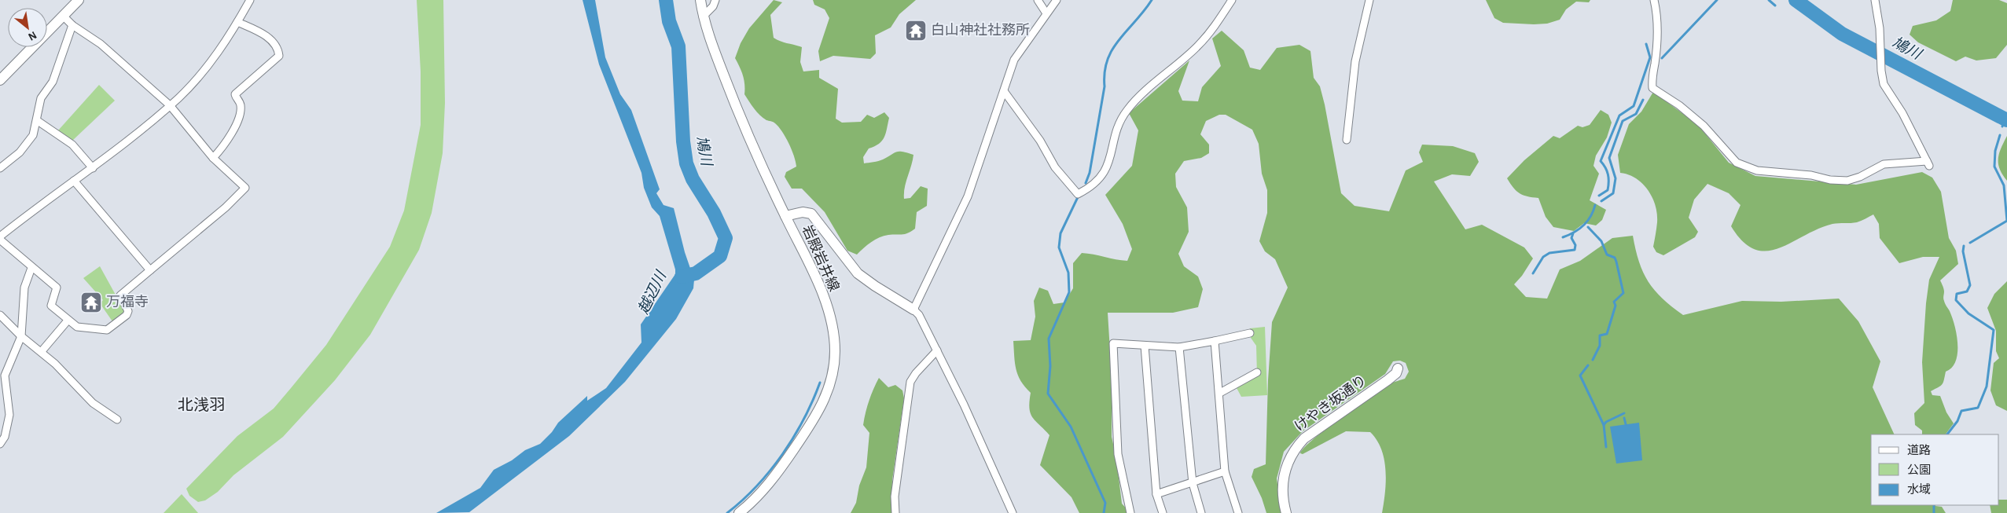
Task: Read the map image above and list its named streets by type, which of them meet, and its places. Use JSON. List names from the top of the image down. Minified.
{"streets":{"main road":["岩殿岩井線","けやき坂通り"]},"districts":["北浅羽"],"water":["鳩川","越辺川"],"places":{"temple":["白山神社社務所","万福寺"]},"legend":["道路","公園","水域"],"north":"bottom right"}
